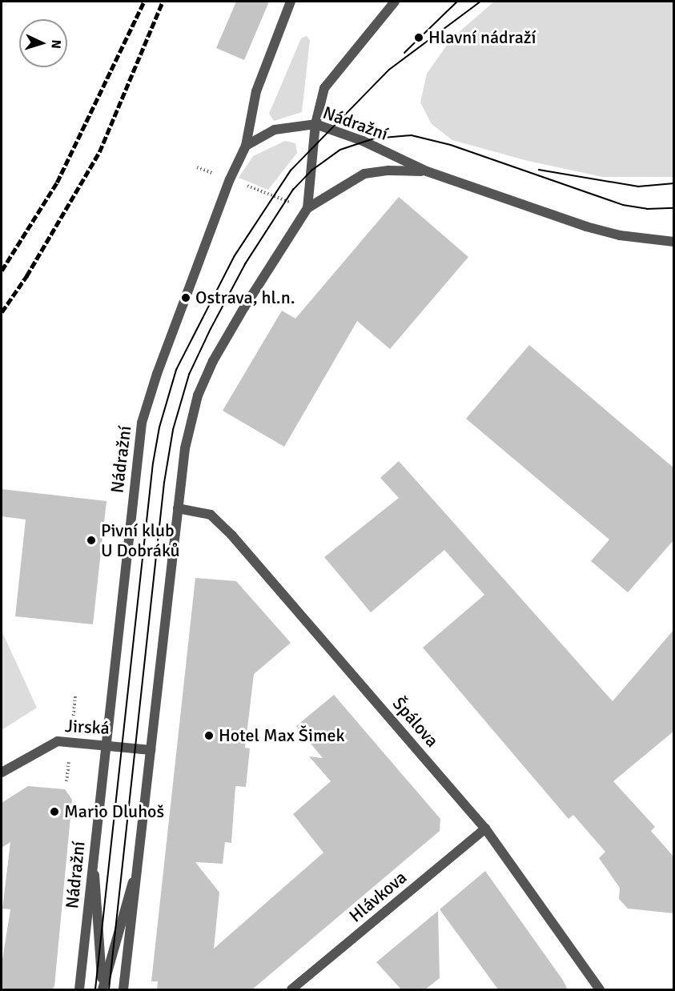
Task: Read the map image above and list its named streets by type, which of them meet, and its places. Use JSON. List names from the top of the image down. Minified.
{"streets":{"street":["Nádražní","Špálova","Jirská","Hlávkova"]},"crossings":[["Nádražní","Špálova"],["Nádražní","Jirská"],["Špálova","Hlávkova"]],"places":["Hlavní nádraží","Ostrava, hl.n.","Pivní klub U Dobráků","Hotel Max Šimek","Mario Dluhoš"],"north":"right"}
